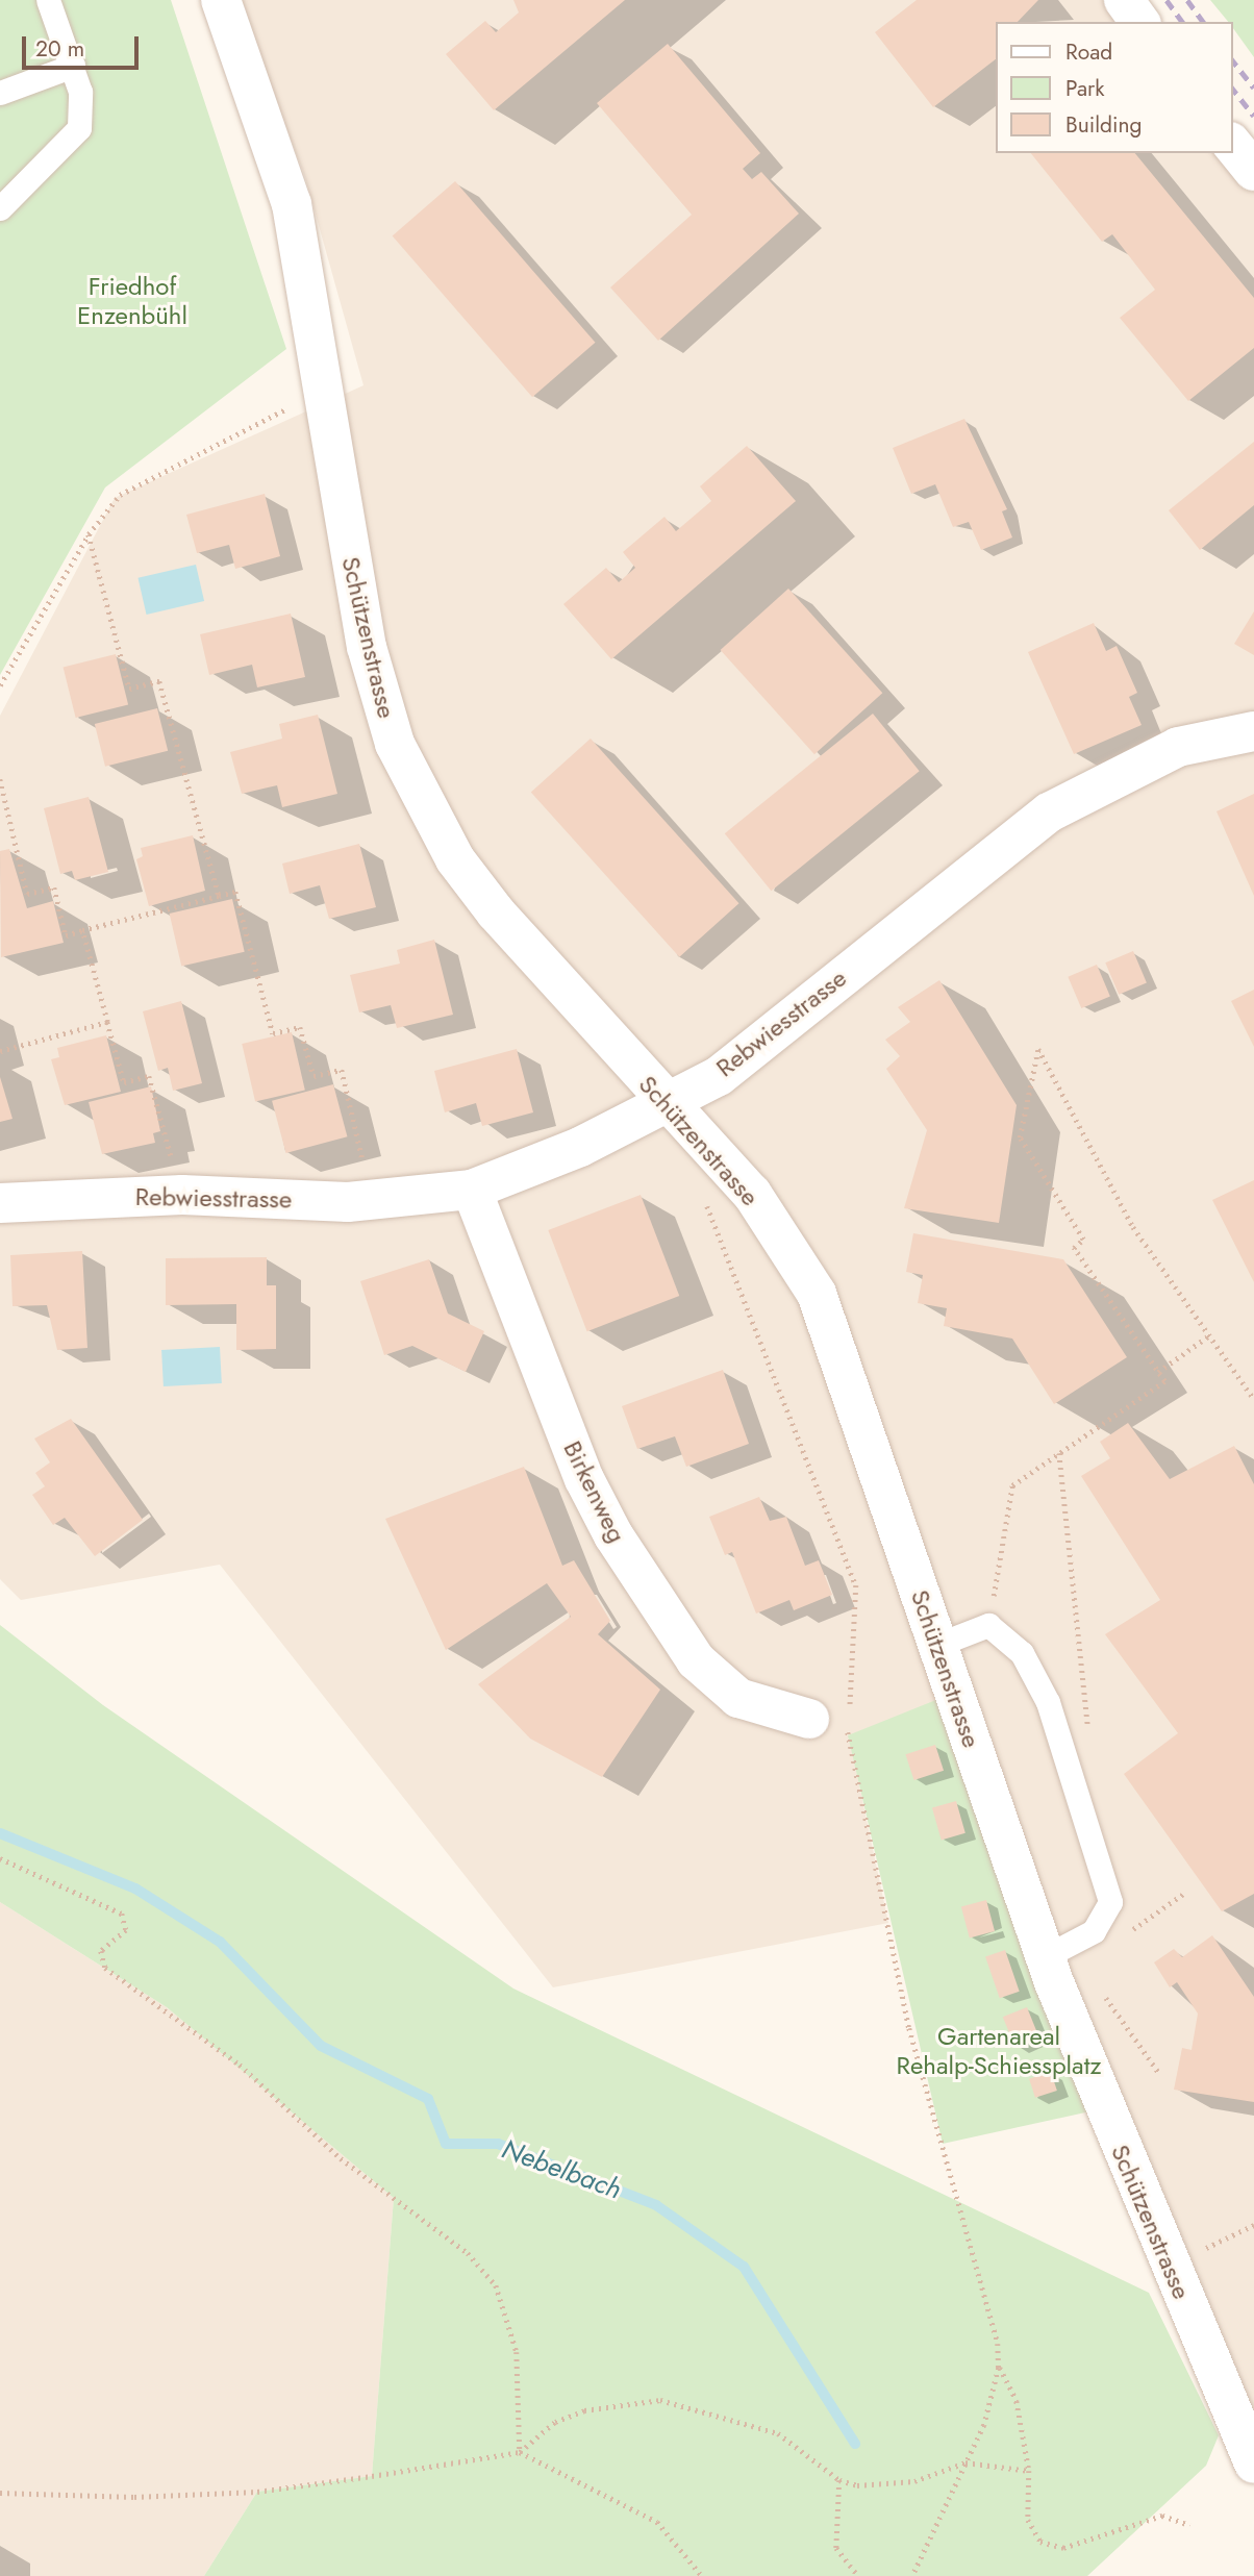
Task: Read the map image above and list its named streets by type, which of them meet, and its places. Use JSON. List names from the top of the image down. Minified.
{"streets":{"street":["Schützenstrasse","Rebwiesstrasse","Birkenweg"]},"crossings":[["Schützenstrasse","Rebwiesstrasse"],["Rebwiesstrasse","Birkenweg"]],"water":["Nebelbach"],"parks":["Friedhof Enzenbühl","Gartenareal Rehalp-Schiessplatz"],"legend":["Road","Park","Building"],"scale_bar":"20 m"}
